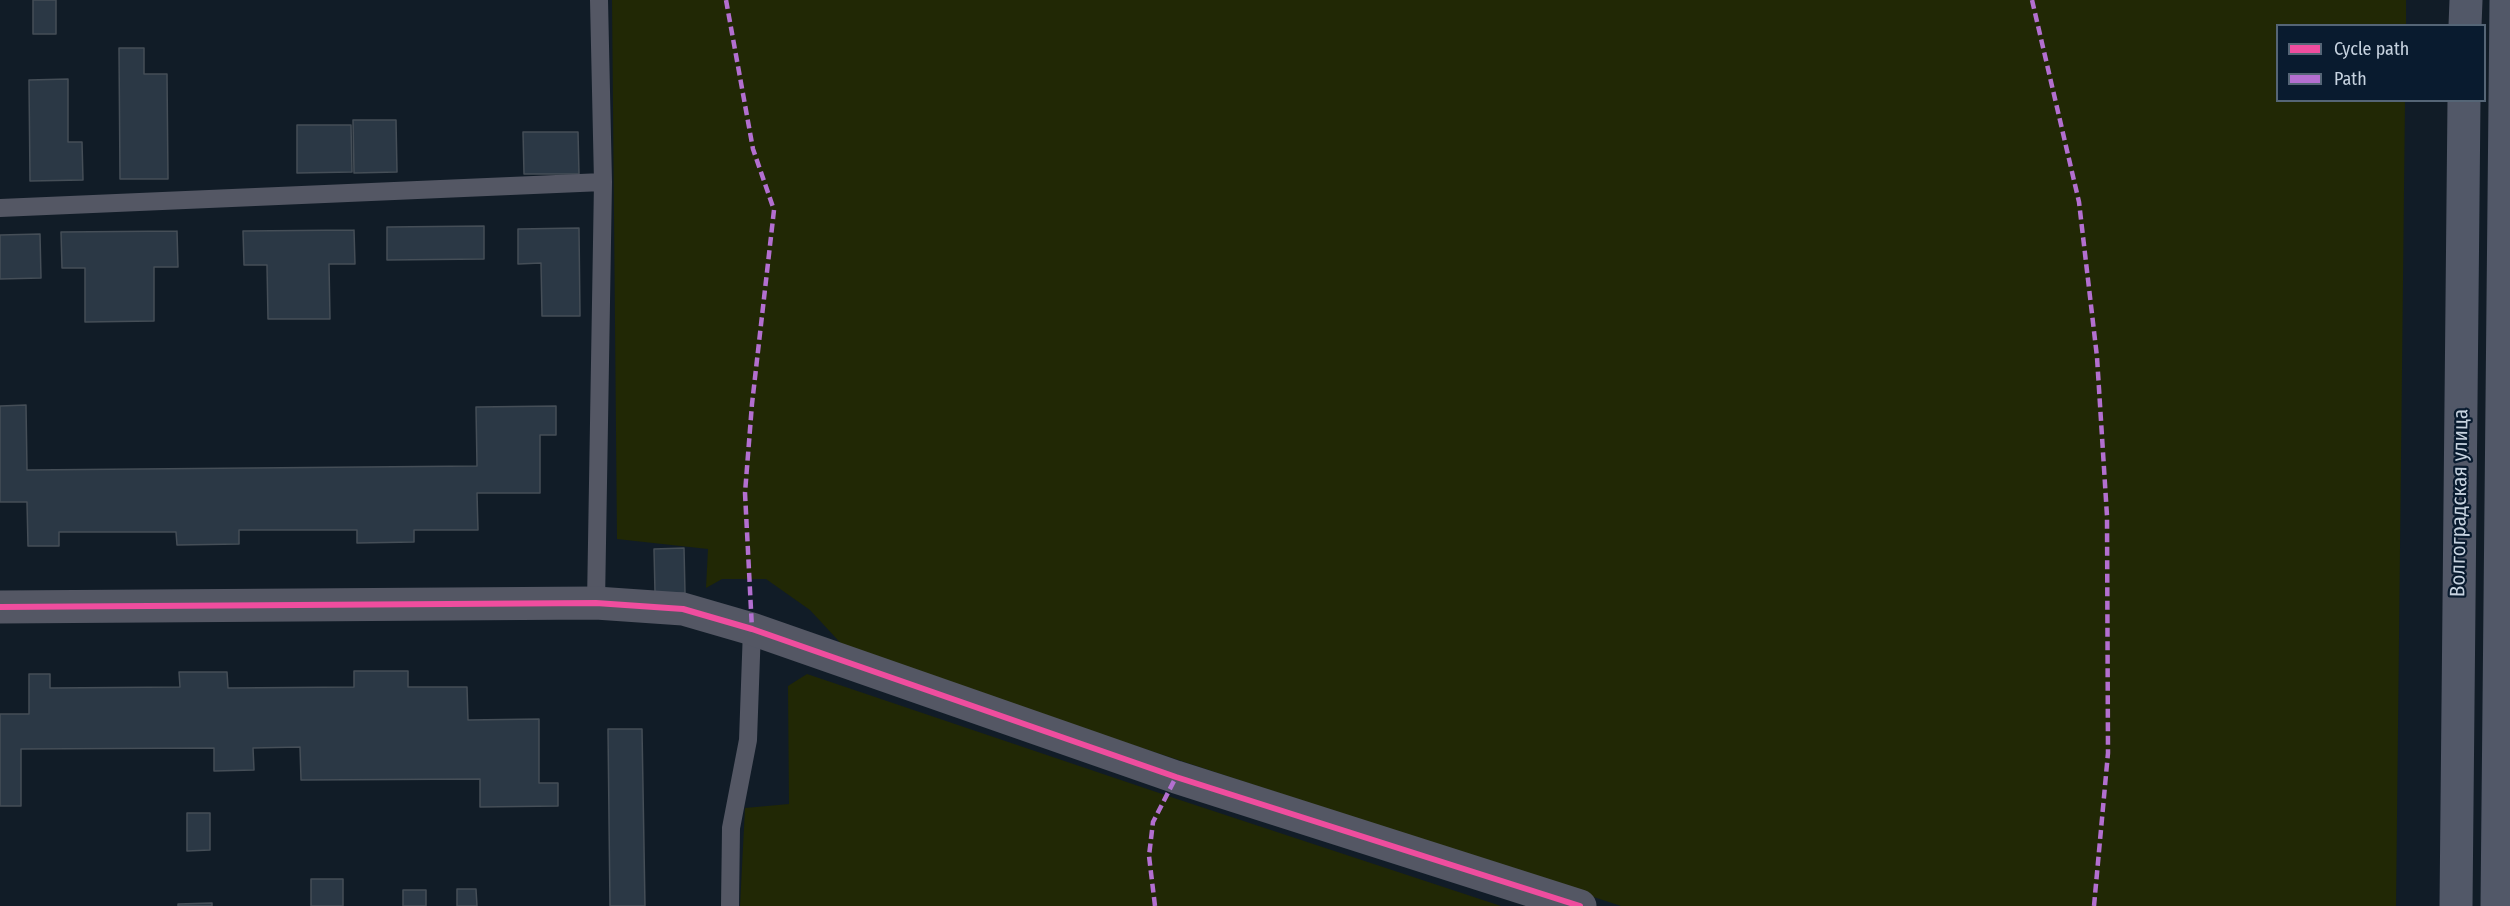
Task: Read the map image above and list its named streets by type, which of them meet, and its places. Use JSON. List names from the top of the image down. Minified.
{"streets":{"main road":["Волгоградская улица"]},"legend":["Cycle path","Path"]}
